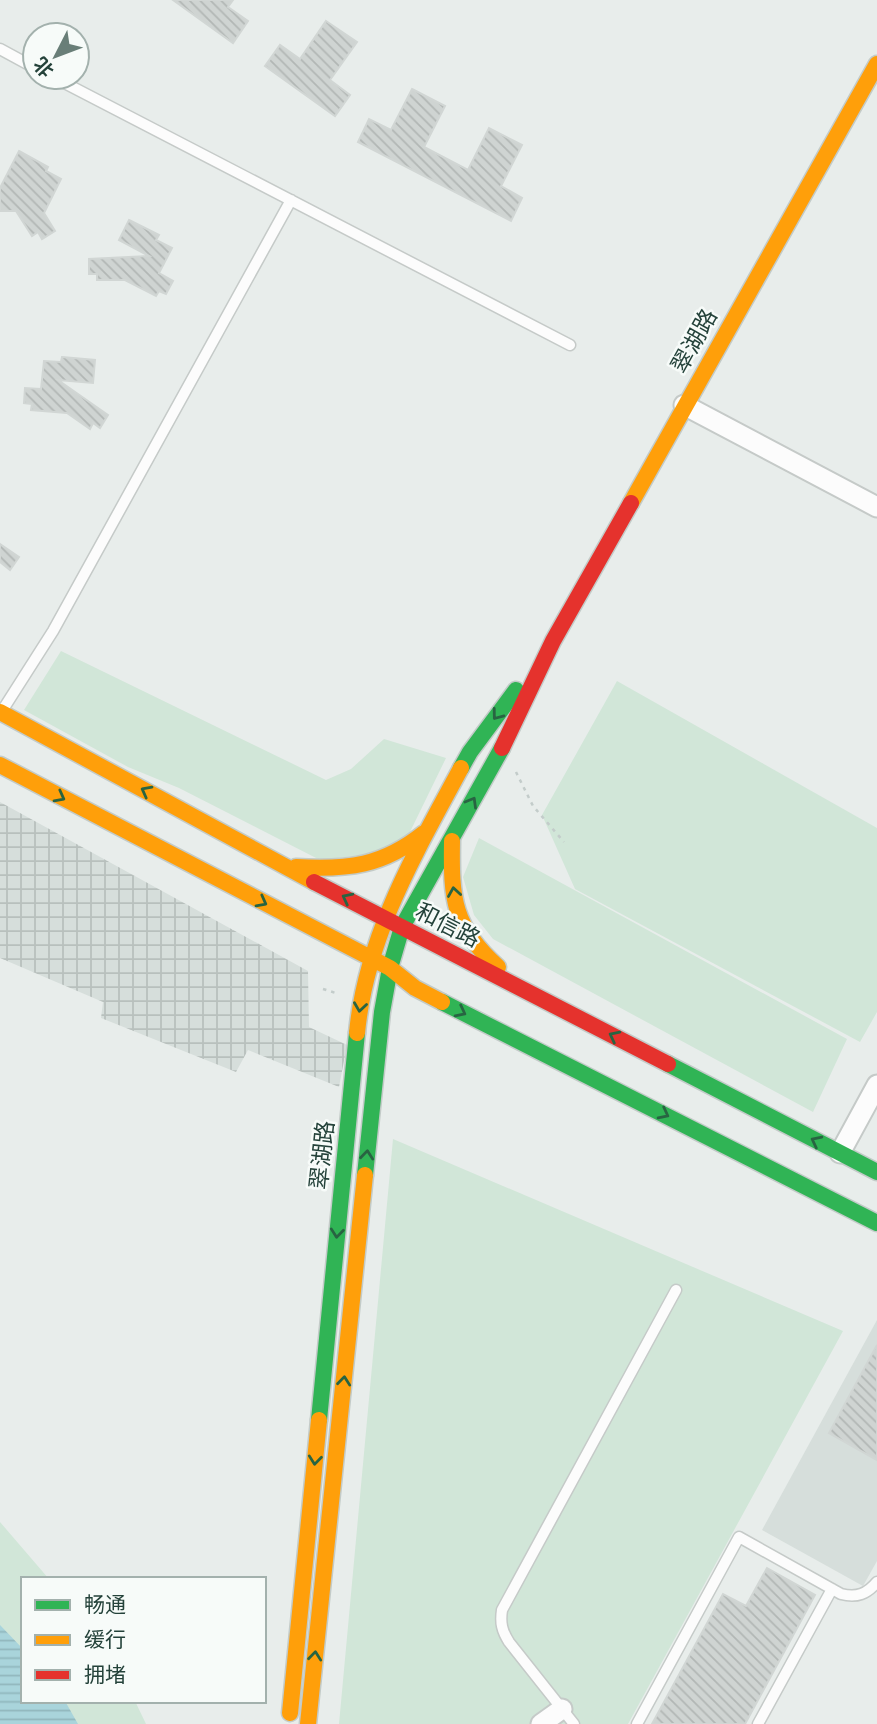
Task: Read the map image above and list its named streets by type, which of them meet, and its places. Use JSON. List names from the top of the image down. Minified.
{"streets":{"street":["翠湖路","和信路"]},"crossings":[["翠湖路","和信路"]],"legend":["畅通","缓行","拥堵"],"north":"bottom left"}
